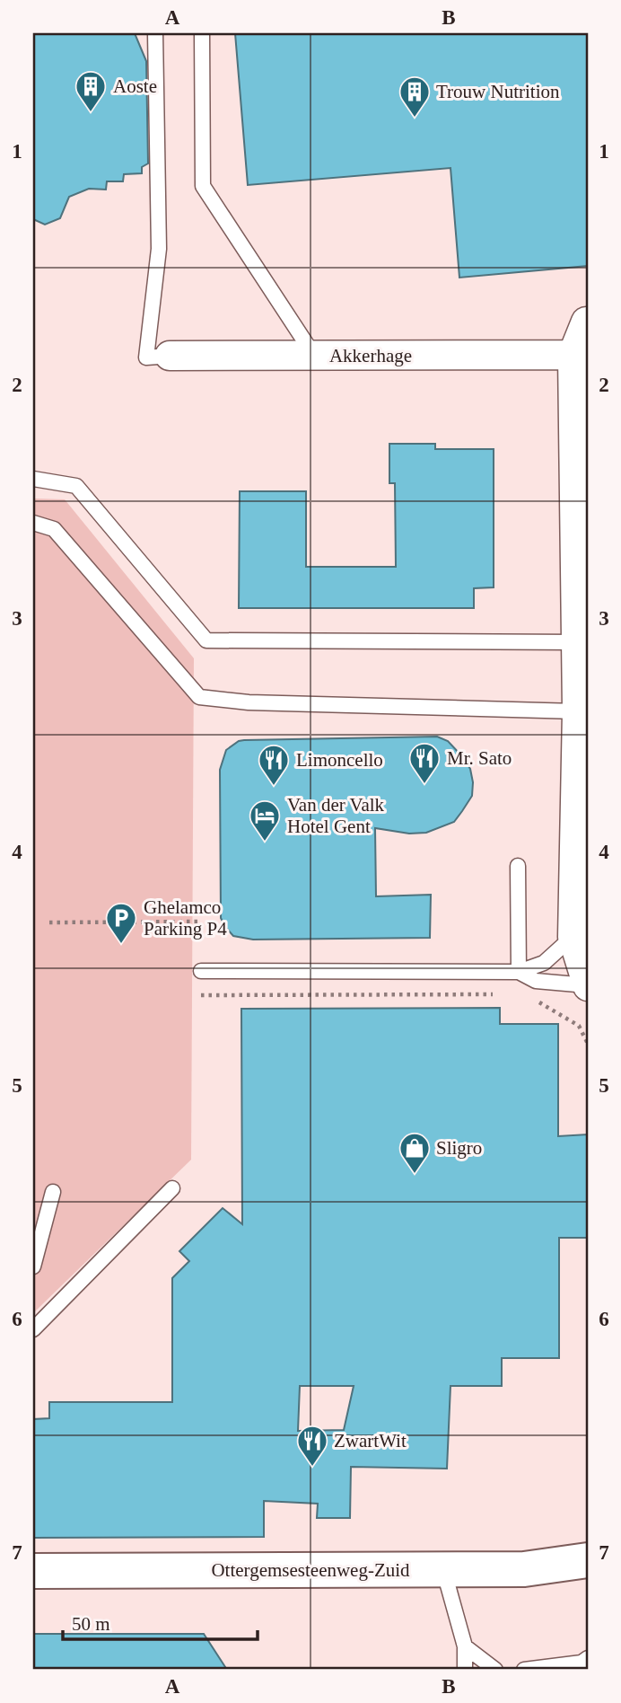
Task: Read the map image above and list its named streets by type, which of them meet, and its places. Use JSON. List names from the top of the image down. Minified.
{"streets":{"street":["Akkerhage","Ottergemsesteenweg-Zuid"]},"places":{"building":["Aoste","Trouw Nutrition"],"restaurant":["Mr. Sato","Limoncello","ZwartWit"],"hotel":["Van der Valk Hotel Gent"],"parking":["Ghelamco Parking P4"],"shop":["Sligro"]},"scale_bar":"50 m","grid":{"columns":["A","B"],"rows":["1","2","3","4","5","6","7"]}}
